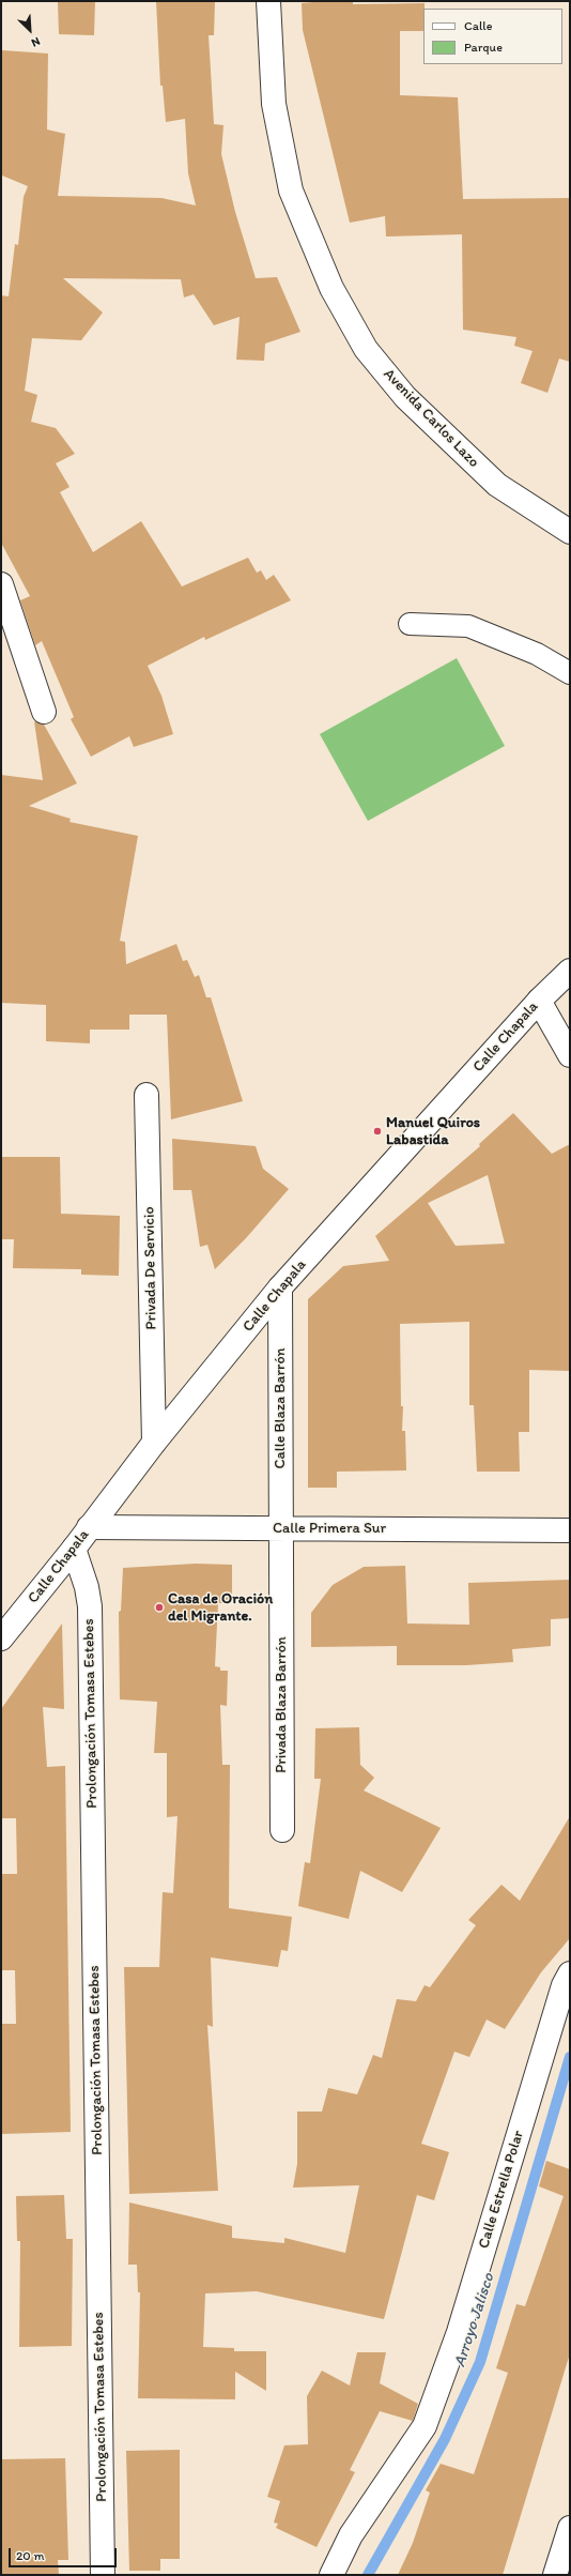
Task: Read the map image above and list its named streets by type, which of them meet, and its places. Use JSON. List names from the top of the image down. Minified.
{"streets":{"street":["Avenida Carlos Lazo","Calle Chapala","Privada De Servicio","Calle Blaza Barrón","Calle Primera Sur","Privada Blaza Barrón","Prolongación Tomasa Estebes","Calle Estrella Polar"]},"crossings":[["Calle Chapala","Privada De Servicio"],["Calle Chapala","Calle Blaza Barrón"],["Calle Chapala","Calle Primera Sur"],["Calle Chapala","Prolongación Tomasa Estebes"],["Calle Blaza Barrón","Calle Primera Sur"],["Calle Blaza Barrón","Privada Blaza Barrón"],["Calle Primera Sur","Privada Blaza Barrón"]],"water":["Arroyo Jalisco"],"places":["Manuel Quiros Labastida","Casa de Oración del Migrante."],"legend":["Calle","Parque"],"scale_bar":"20 m","north":"bottom right"}
